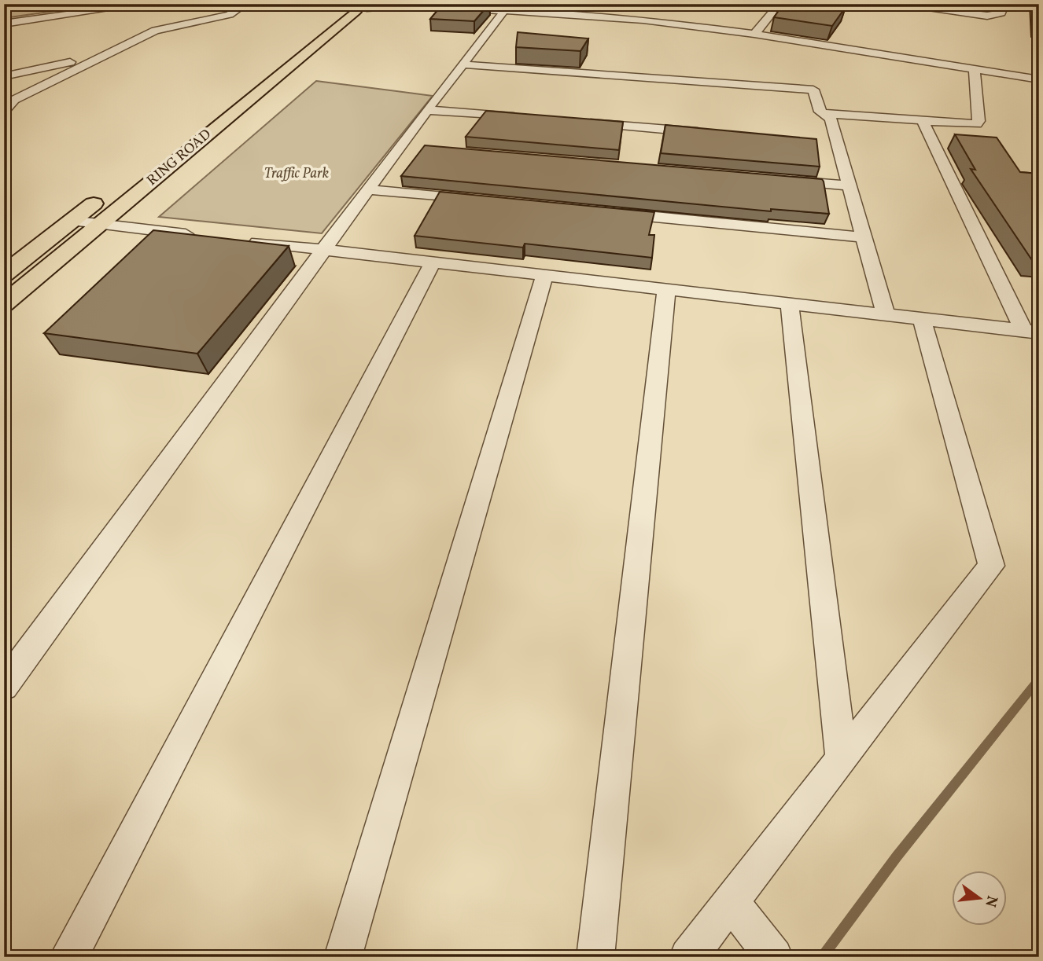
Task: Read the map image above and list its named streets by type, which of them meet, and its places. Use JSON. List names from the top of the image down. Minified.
{"streets":{"main road":["RING ROAD"]},"parks":["Traffic Park"],"north":"right"}
